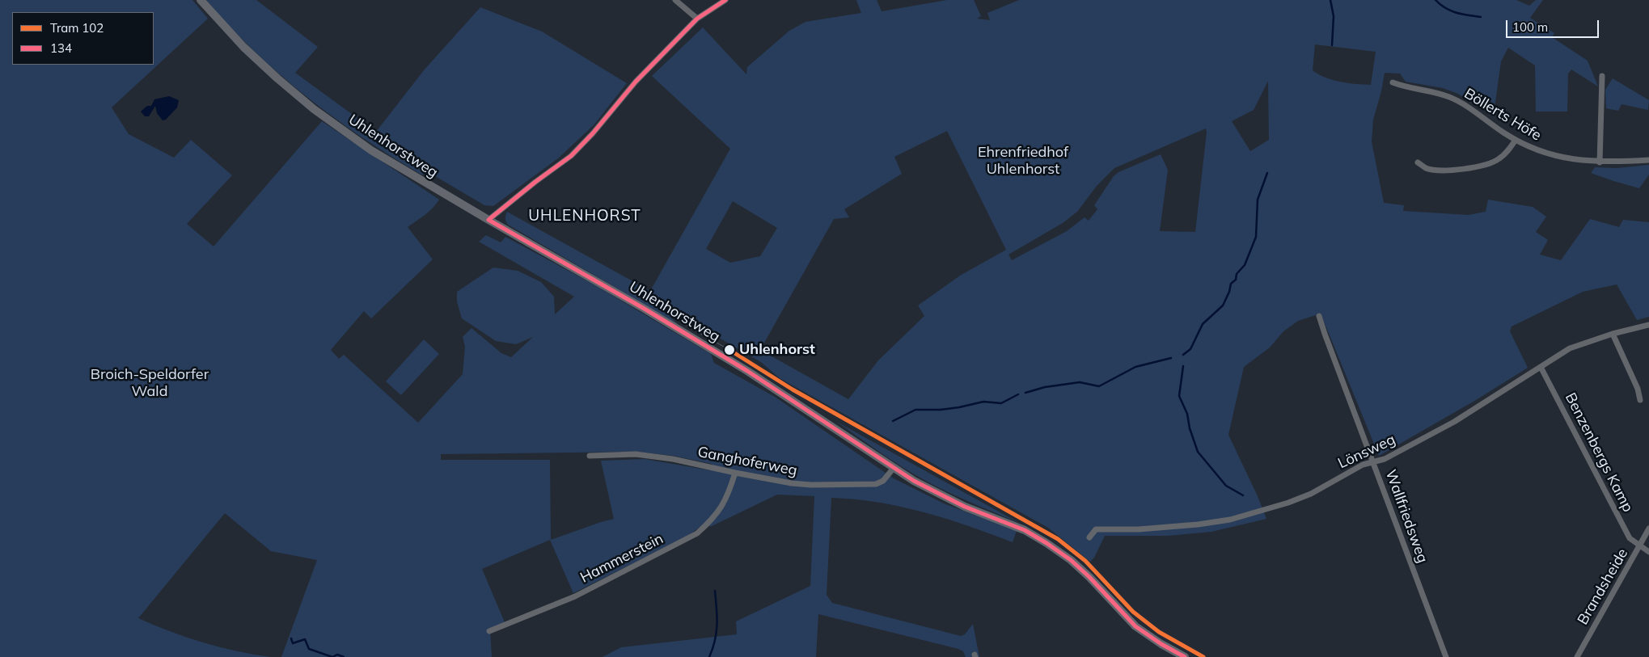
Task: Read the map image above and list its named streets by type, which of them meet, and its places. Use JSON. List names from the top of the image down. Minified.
{"streets":{"main road":["Uhlenhorstweg"],"street":["Böllerts Höfe","Lönsweg","Benzenbergs Kamp","Ganghoferweg","Wallfriedsweg","Hammerstein","Brandsheide"]},"crossings":[["Uhlenhorstweg","Ganghoferweg"],["Lönsweg","Benzenbergs Kamp"],["Lönsweg","Wallfriedsweg"],["Benzenbergs Kamp","Brandsheide"],["Ganghoferweg","Hammerstein"]],"districts":["UHLENHORST"],"parks":["Ehrenfriedhof Uhlenhorst","Broich-Speldorfer Wald"],"places":["Uhlenhorst"],"lines":["transit line 134","tram line 102"],"legend":["Tram 102","134"],"scale_bar":"100 m"}
